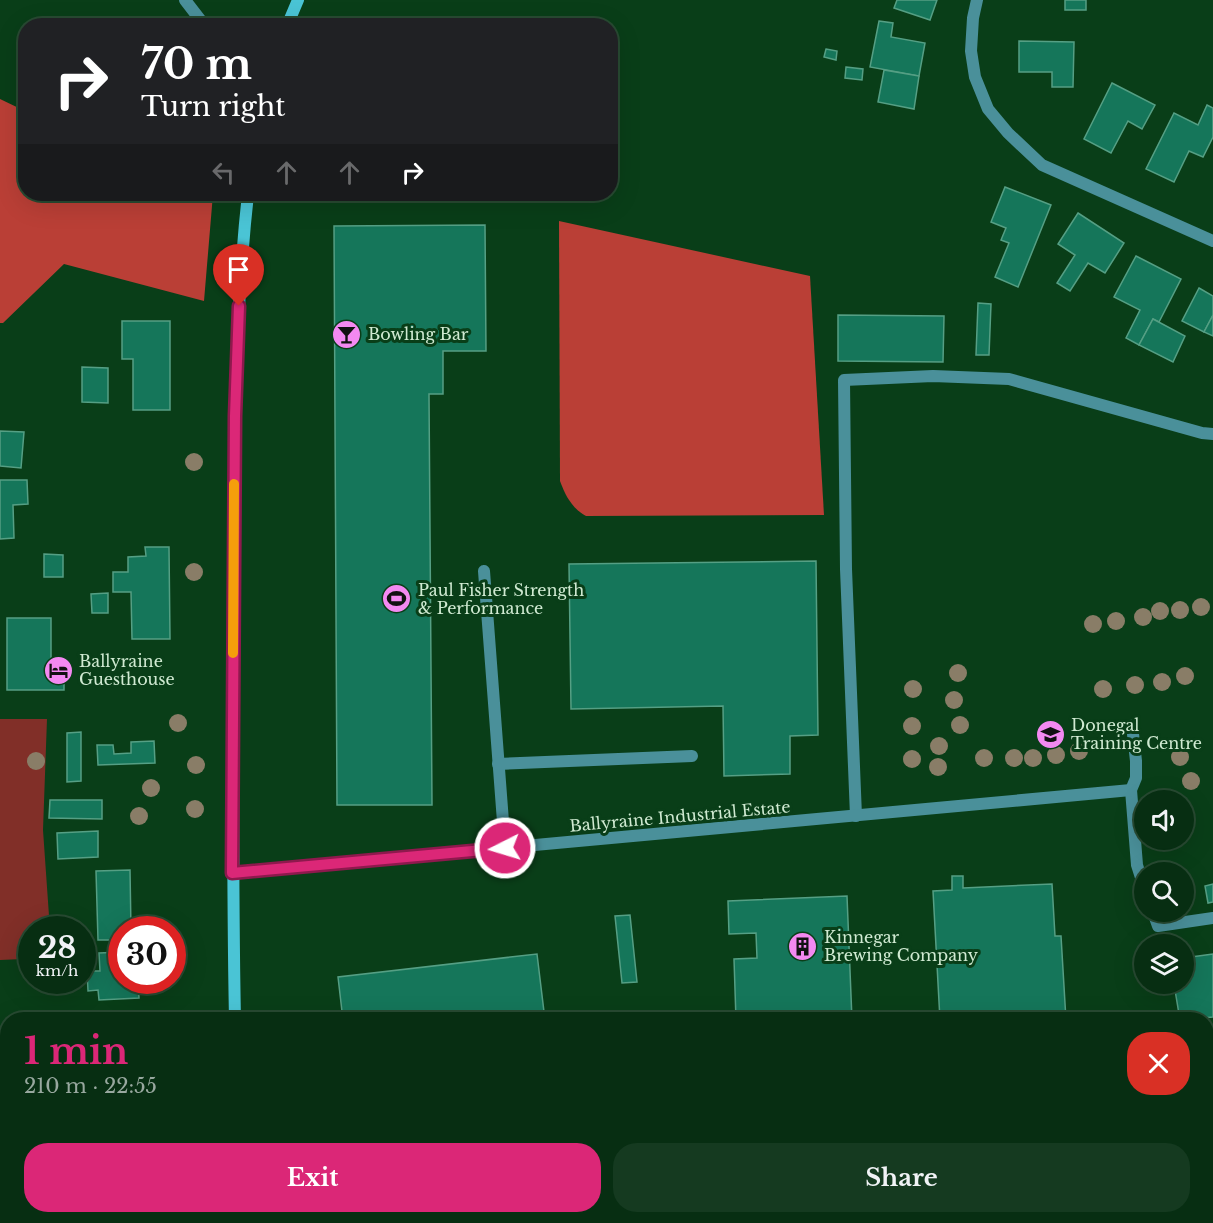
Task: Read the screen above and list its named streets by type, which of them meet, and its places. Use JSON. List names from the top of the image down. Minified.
{"streets":{"street":["Ballyraine Industrial Estate"]},"places":{"bar":["Bowling Bar"],"sports":["Paul Fisher Strength & Performance"],"hotel":["Ballyraine Guesthouse"],"school or university":["Donegal Training Centre"],"building":["Kinnegar Brewing Company"]},"page":{"turn":["70 m","Turn right"],"speed":"28 km/h","limit":"30","heading":["1 min","210 m · 22:55"],"buttons":["Exit","Share"]}}
